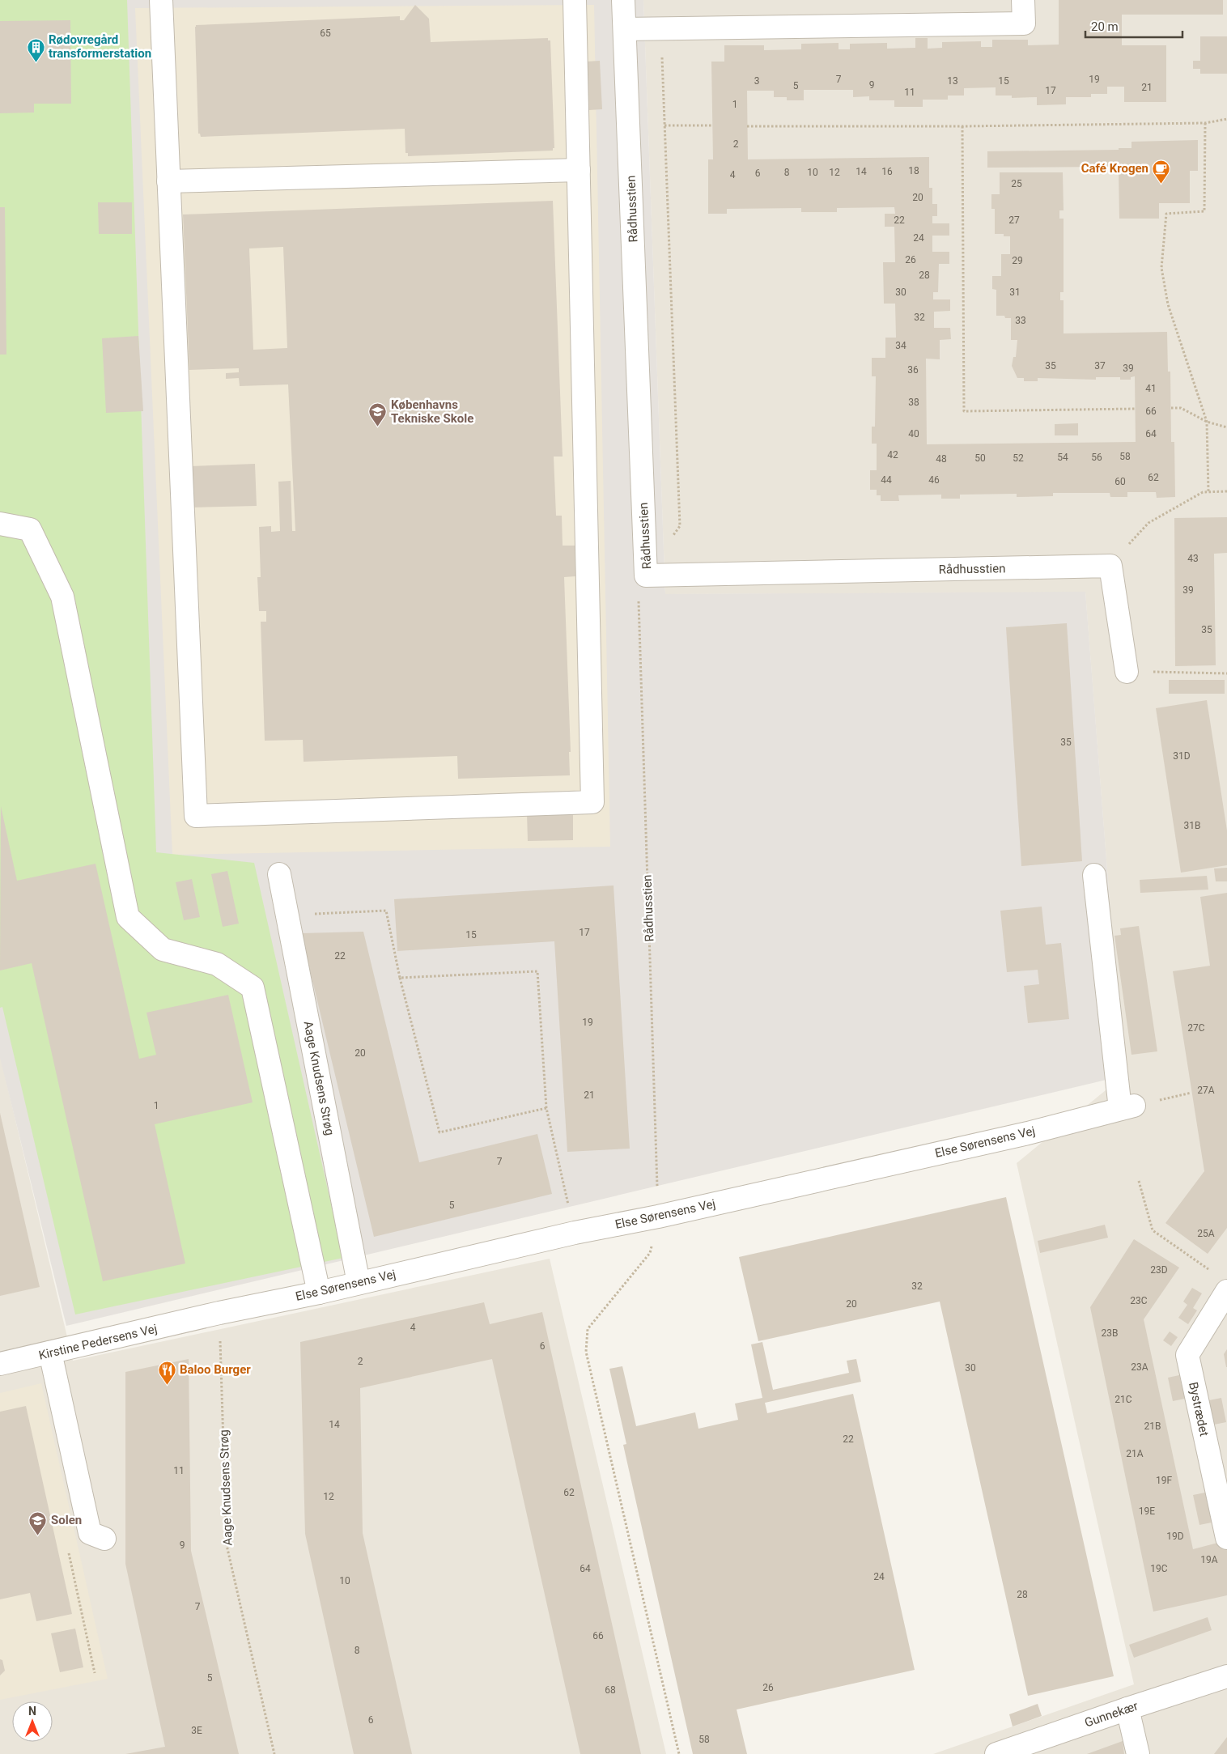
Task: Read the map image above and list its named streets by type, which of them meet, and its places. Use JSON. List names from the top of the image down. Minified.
{"streets":{"street":["Rådhusstien","Aage Knudsens Strøg","Else Sørensens Vej","Kirstine Pedersens Vej","Bystrædet","Gunnekær"]},"crossings":[["Rådhusstien","Else Sørensens Vej"],["Aage Knudsens Strøg","Else Sørensens Vej"],["Else Sørensens Vej","Kirstine Pedersens Vej"]],"places":{"building":["Rødovregård transformerstation"],"cafe":["Café Krogen"],"school or university":["Københavns Tekniske Skole","Solen"],"restaurant":["Baloo Burger"]},"house_numbers":["65","7","19","3","13","15","9","5","21","17","11","1","2","18","14","16","8","10","12","6","4","25","20","22","27","24","26","29","28","30","31","32","33","34","35","37","39","36","41","38","66","40","64","42","58","54","56","50","52","48","62","44","46","60","43","39","35","35","31D","31B","17","15","22","19","27C","20","27A","21","1","7","5","25A","23D","32","23C","20","4","23B","6","2","23A","30","21C","14","21B","22","21A","11","19F","62","12","19E","19D","9","19A","64","19C","24","10","28","7","66","8","5","26","68","6","3E","58"],"scale_bar":"20 m","north":"top"}
